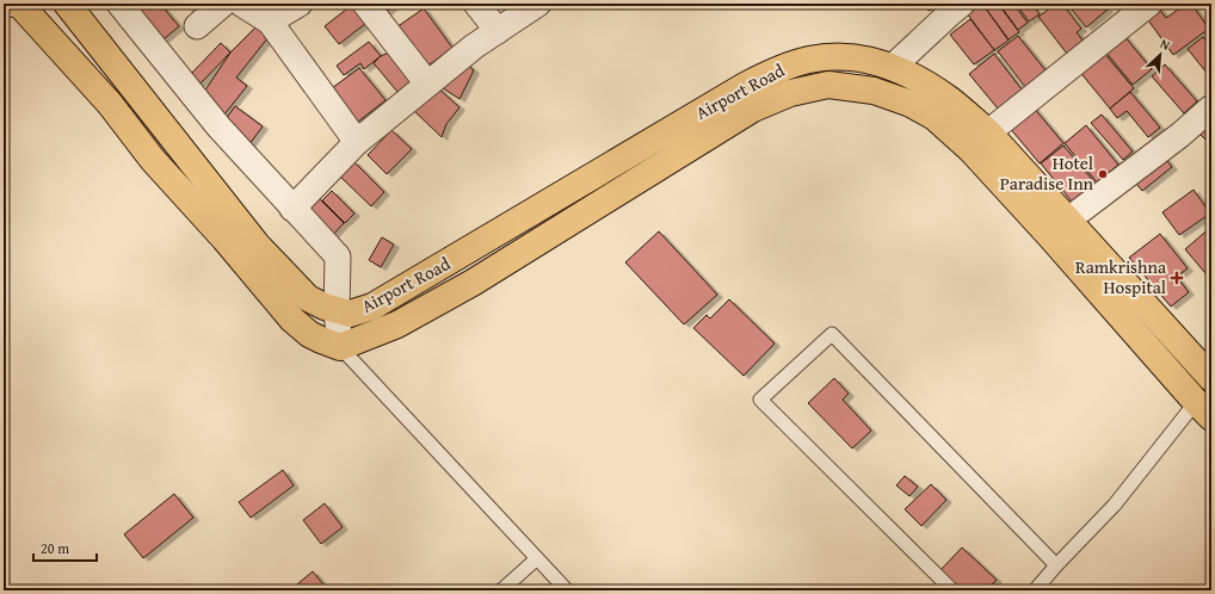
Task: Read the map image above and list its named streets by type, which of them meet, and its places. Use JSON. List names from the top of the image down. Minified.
{"streets":{"main road":["Airport Road"]},"places":{"other":["Hotel Paradise Inn"],"health":["Ramkrishna Hospital"]},"scale_bar":"20 m","north":"top right"}
